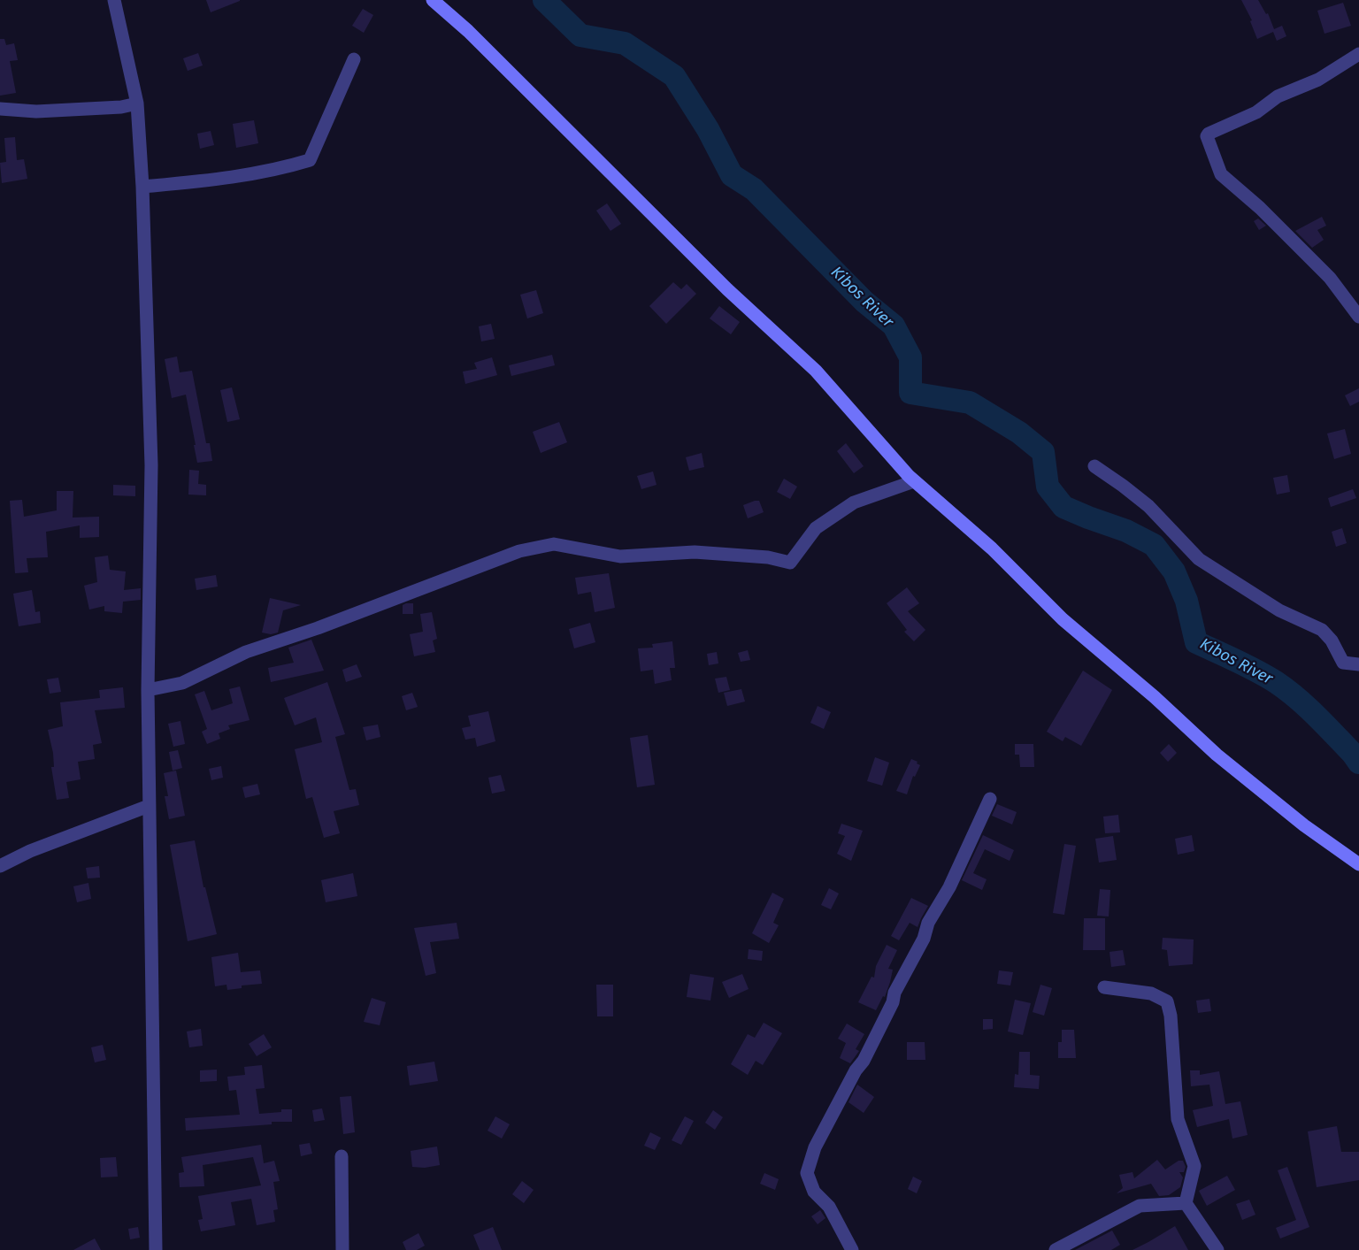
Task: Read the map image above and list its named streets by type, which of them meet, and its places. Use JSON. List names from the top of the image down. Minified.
{"water":["Kibos River"]}
